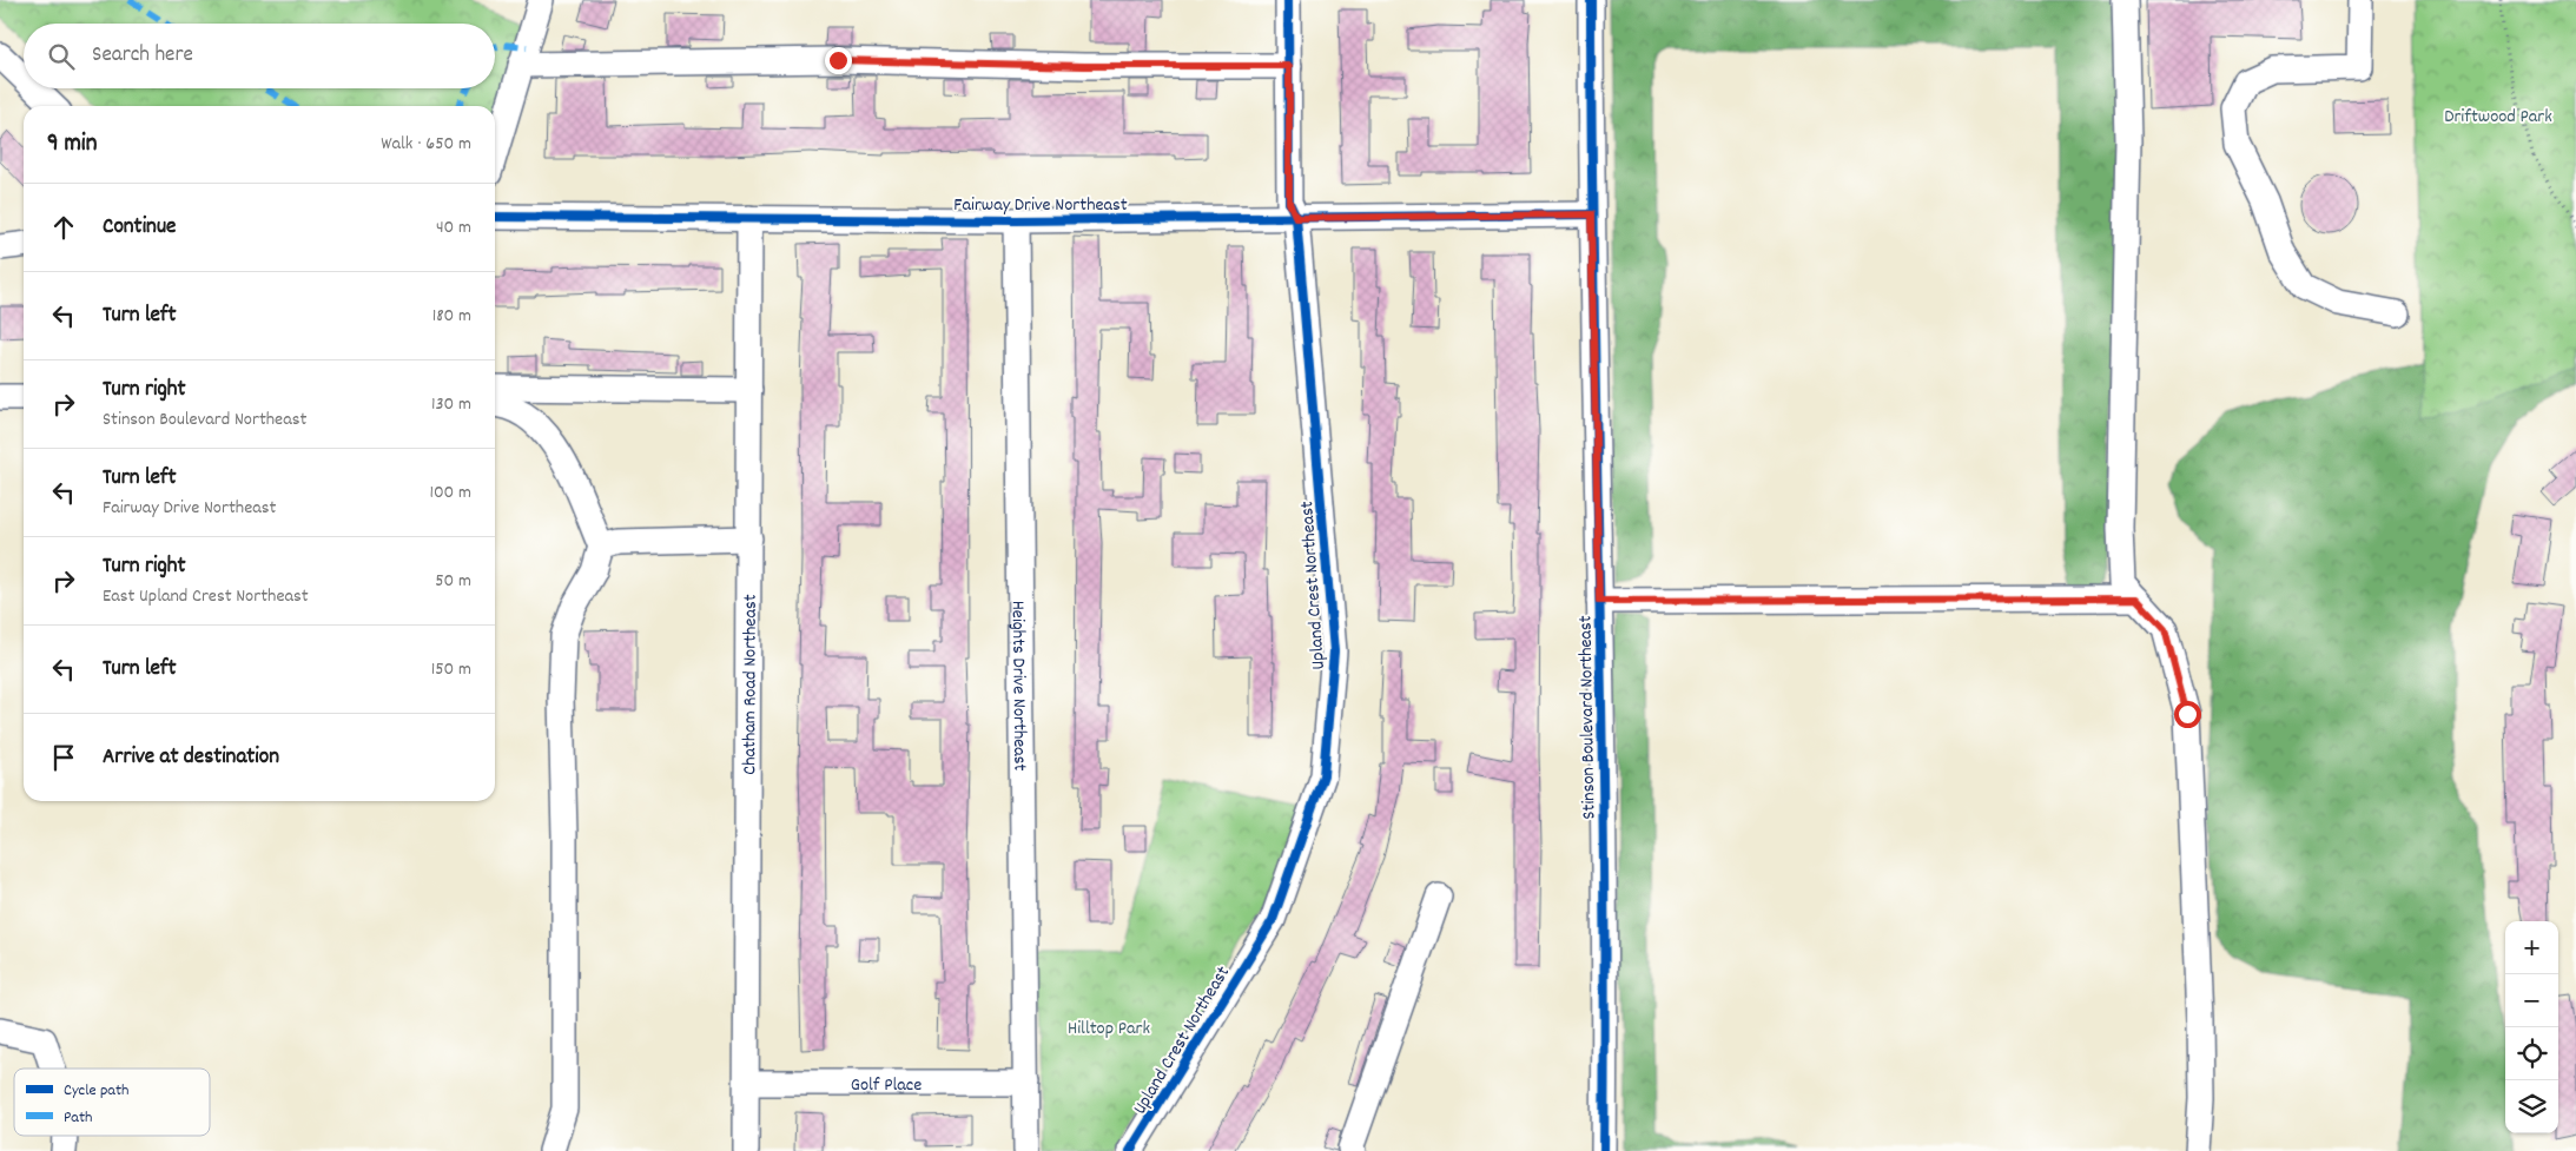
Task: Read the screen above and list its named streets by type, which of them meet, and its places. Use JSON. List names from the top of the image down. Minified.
{"streets":{"street":["Fairway Drive Northeast","Upland Crest Northeast","Chatham Road Northeast","Heights Drive Northeast","Stinson Boulevard Northeast","Golf Place"]},"crossings":[["Fairway Drive Northeast","Upland Crest Northeast"],["Fairway Drive Northeast","Chatham Road Northeast"],["Fairway Drive Northeast","Heights Drive Northeast"],["Fairway Drive Northeast","Stinson Boulevard Northeast"],["Chatham Road Northeast","Golf Place"],["Heights Drive Northeast","Golf Place"]],"parks":["Driftwood Park","Hilltop Park"],"legend":["Cycle path","Path"],"page":{"search":"Search here","heading":["9 min","Walk · 650 m"],"list":[["Continue","40 m"],["Turn left","180 m"],["Turn right","Stinson Boulevard Northeast","130 m"],["Turn left","Fairway Drive Northeast","100 m"],["Turn right","East Upland Crest Northeast","50 m"],["Turn left","150 m"],"Arrive at destination"],"map_buttons":["+","−"]}}
